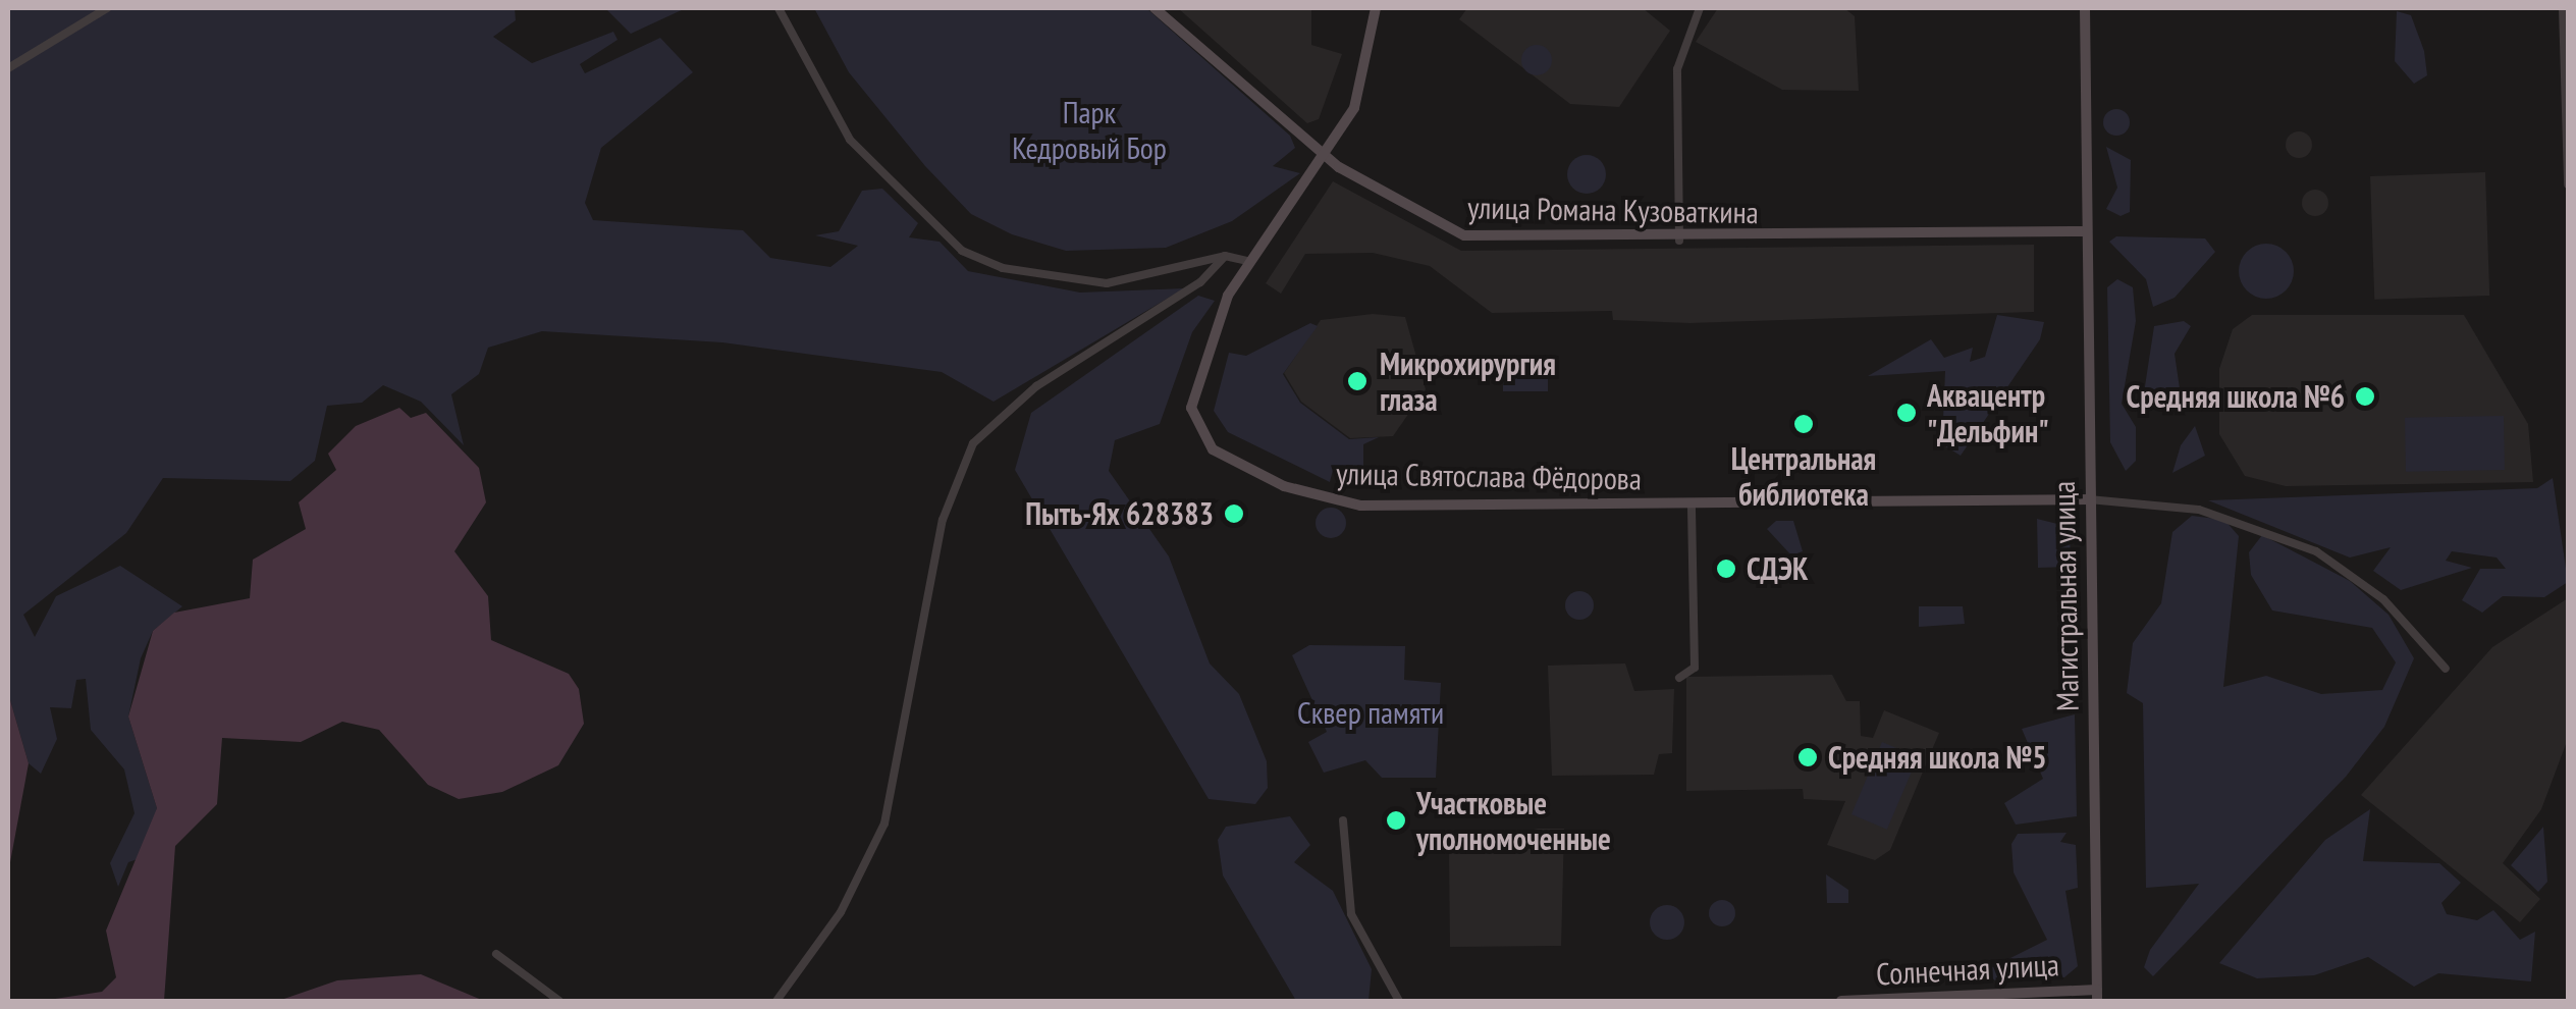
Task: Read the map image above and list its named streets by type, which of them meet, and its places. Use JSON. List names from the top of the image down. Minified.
{"streets":{"street":["улица Романа Кузоваткина","улица Святослава Фёдорова","Магистральная улица","Солнечная улица"]},"crossings":[["улица Романа Кузоваткина","улица Святослава Фёдорова"],["улица Романа Кузоваткина","Магистральная улица"],["улица Святослава Фёдорова","Магистральная улица"],["Магистральная улица","Солнечная улица"]],"parks":["Парк Кедровый Бор","Сквер памяти"],"places":["Микрохирургия глаза","Средняя школа №6","Аквацентр \"Дельфин\"","Центральная библиотека","Пыть-Ях 628383","СДЭК","Средняя школа №5","Участковые уполномоченные"]}
